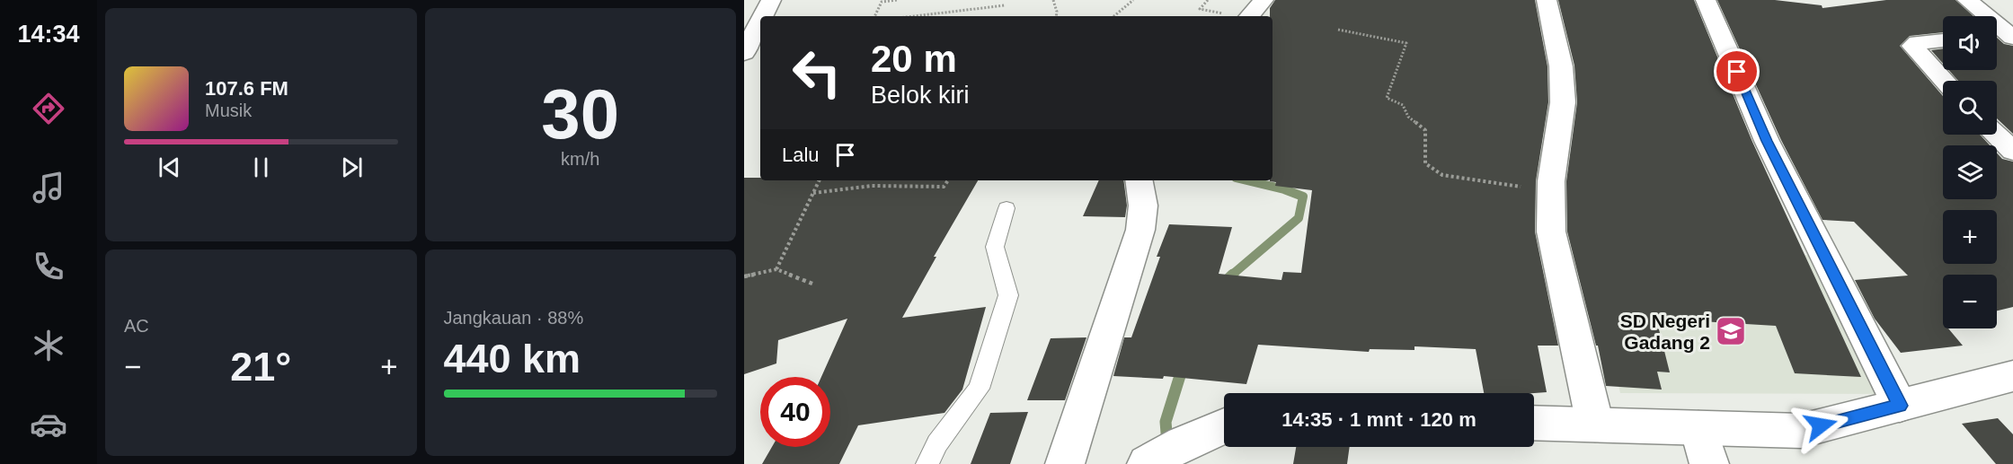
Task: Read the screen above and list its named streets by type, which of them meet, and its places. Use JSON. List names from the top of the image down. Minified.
{"places":{"school or university":["SD Negeri Gadang 2"]},"page":{"tabs":"14:34","tile":[["30","km/h"],"AC",["Jangkauan · 88%","440 km"]],"map_buttons":["+","−"],"turn":["20 m","Belok kiri"],"song":["107.6 FM","Musik"],"then":"Lalu","heat":["−","21°","+"],"limit":"40","trip":"14:35 · 1 mnt · 120 m"}}
